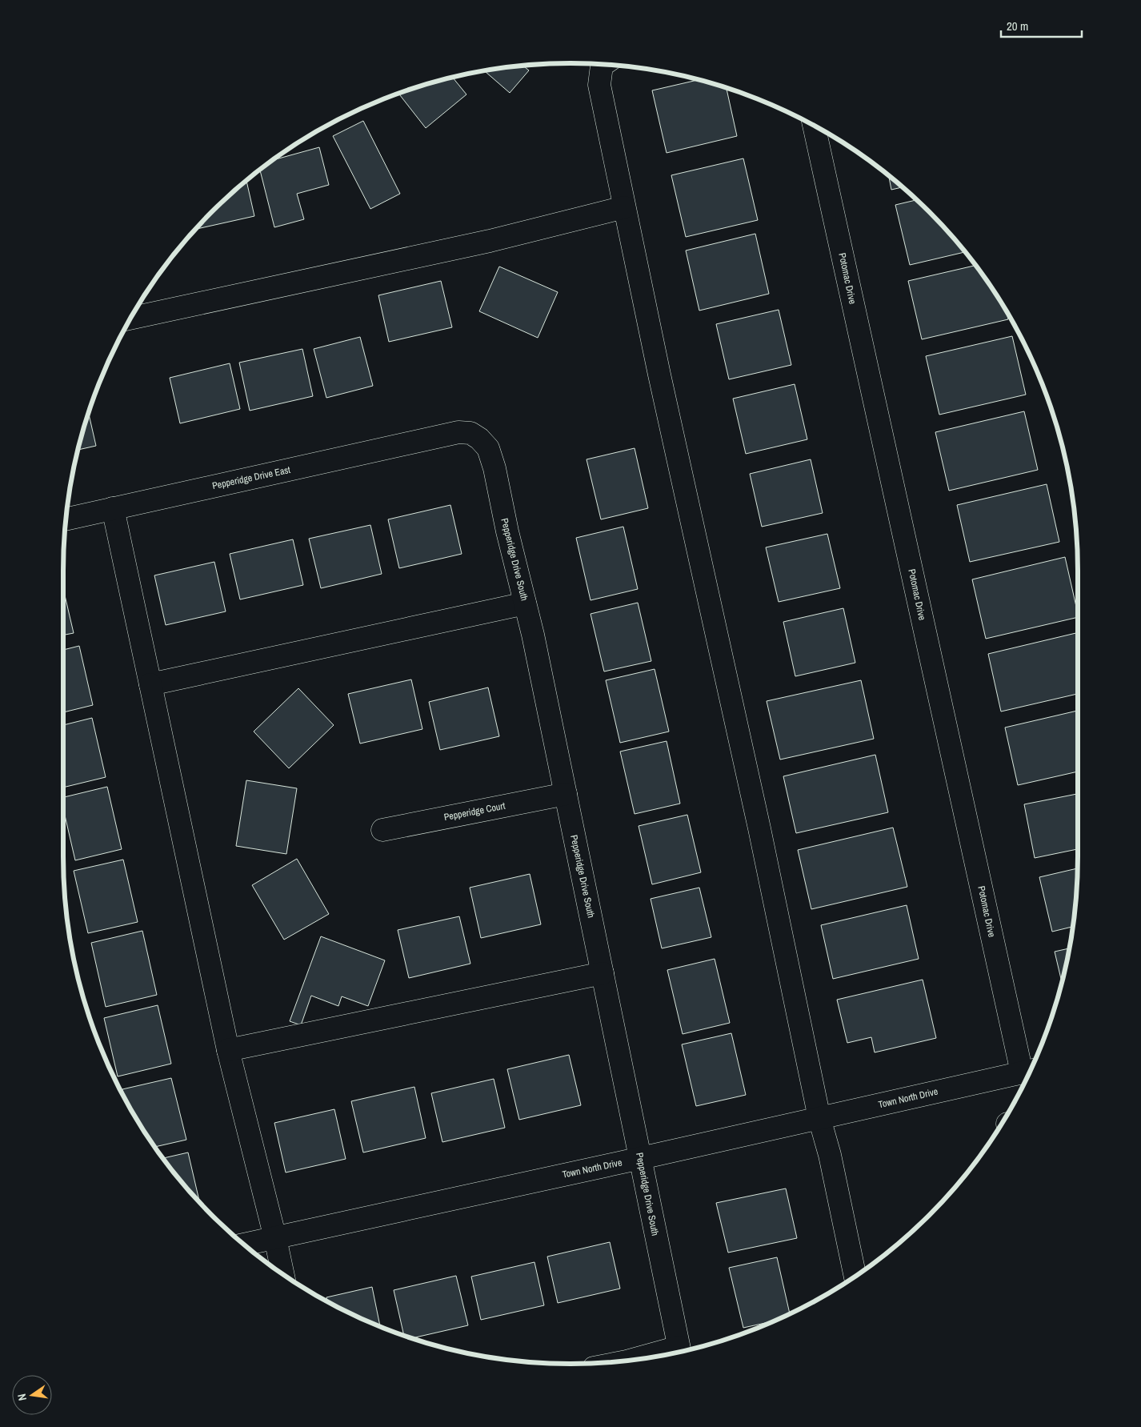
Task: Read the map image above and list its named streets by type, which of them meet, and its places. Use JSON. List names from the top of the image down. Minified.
{"streets":{"street":["Potomac Drive","Pepperidge Drive East","Pepperidge Drive South","Pepperidge Court","Town North Drive"]},"crossings":[["Potomac Drive","Town North Drive"],["Pepperidge Drive East","Pepperidge Drive South"],["Pepperidge Drive South","Pepperidge Court"],["Pepperidge Drive South","Town North Drive"]],"scale_bar":"20 m","north":"left"}
